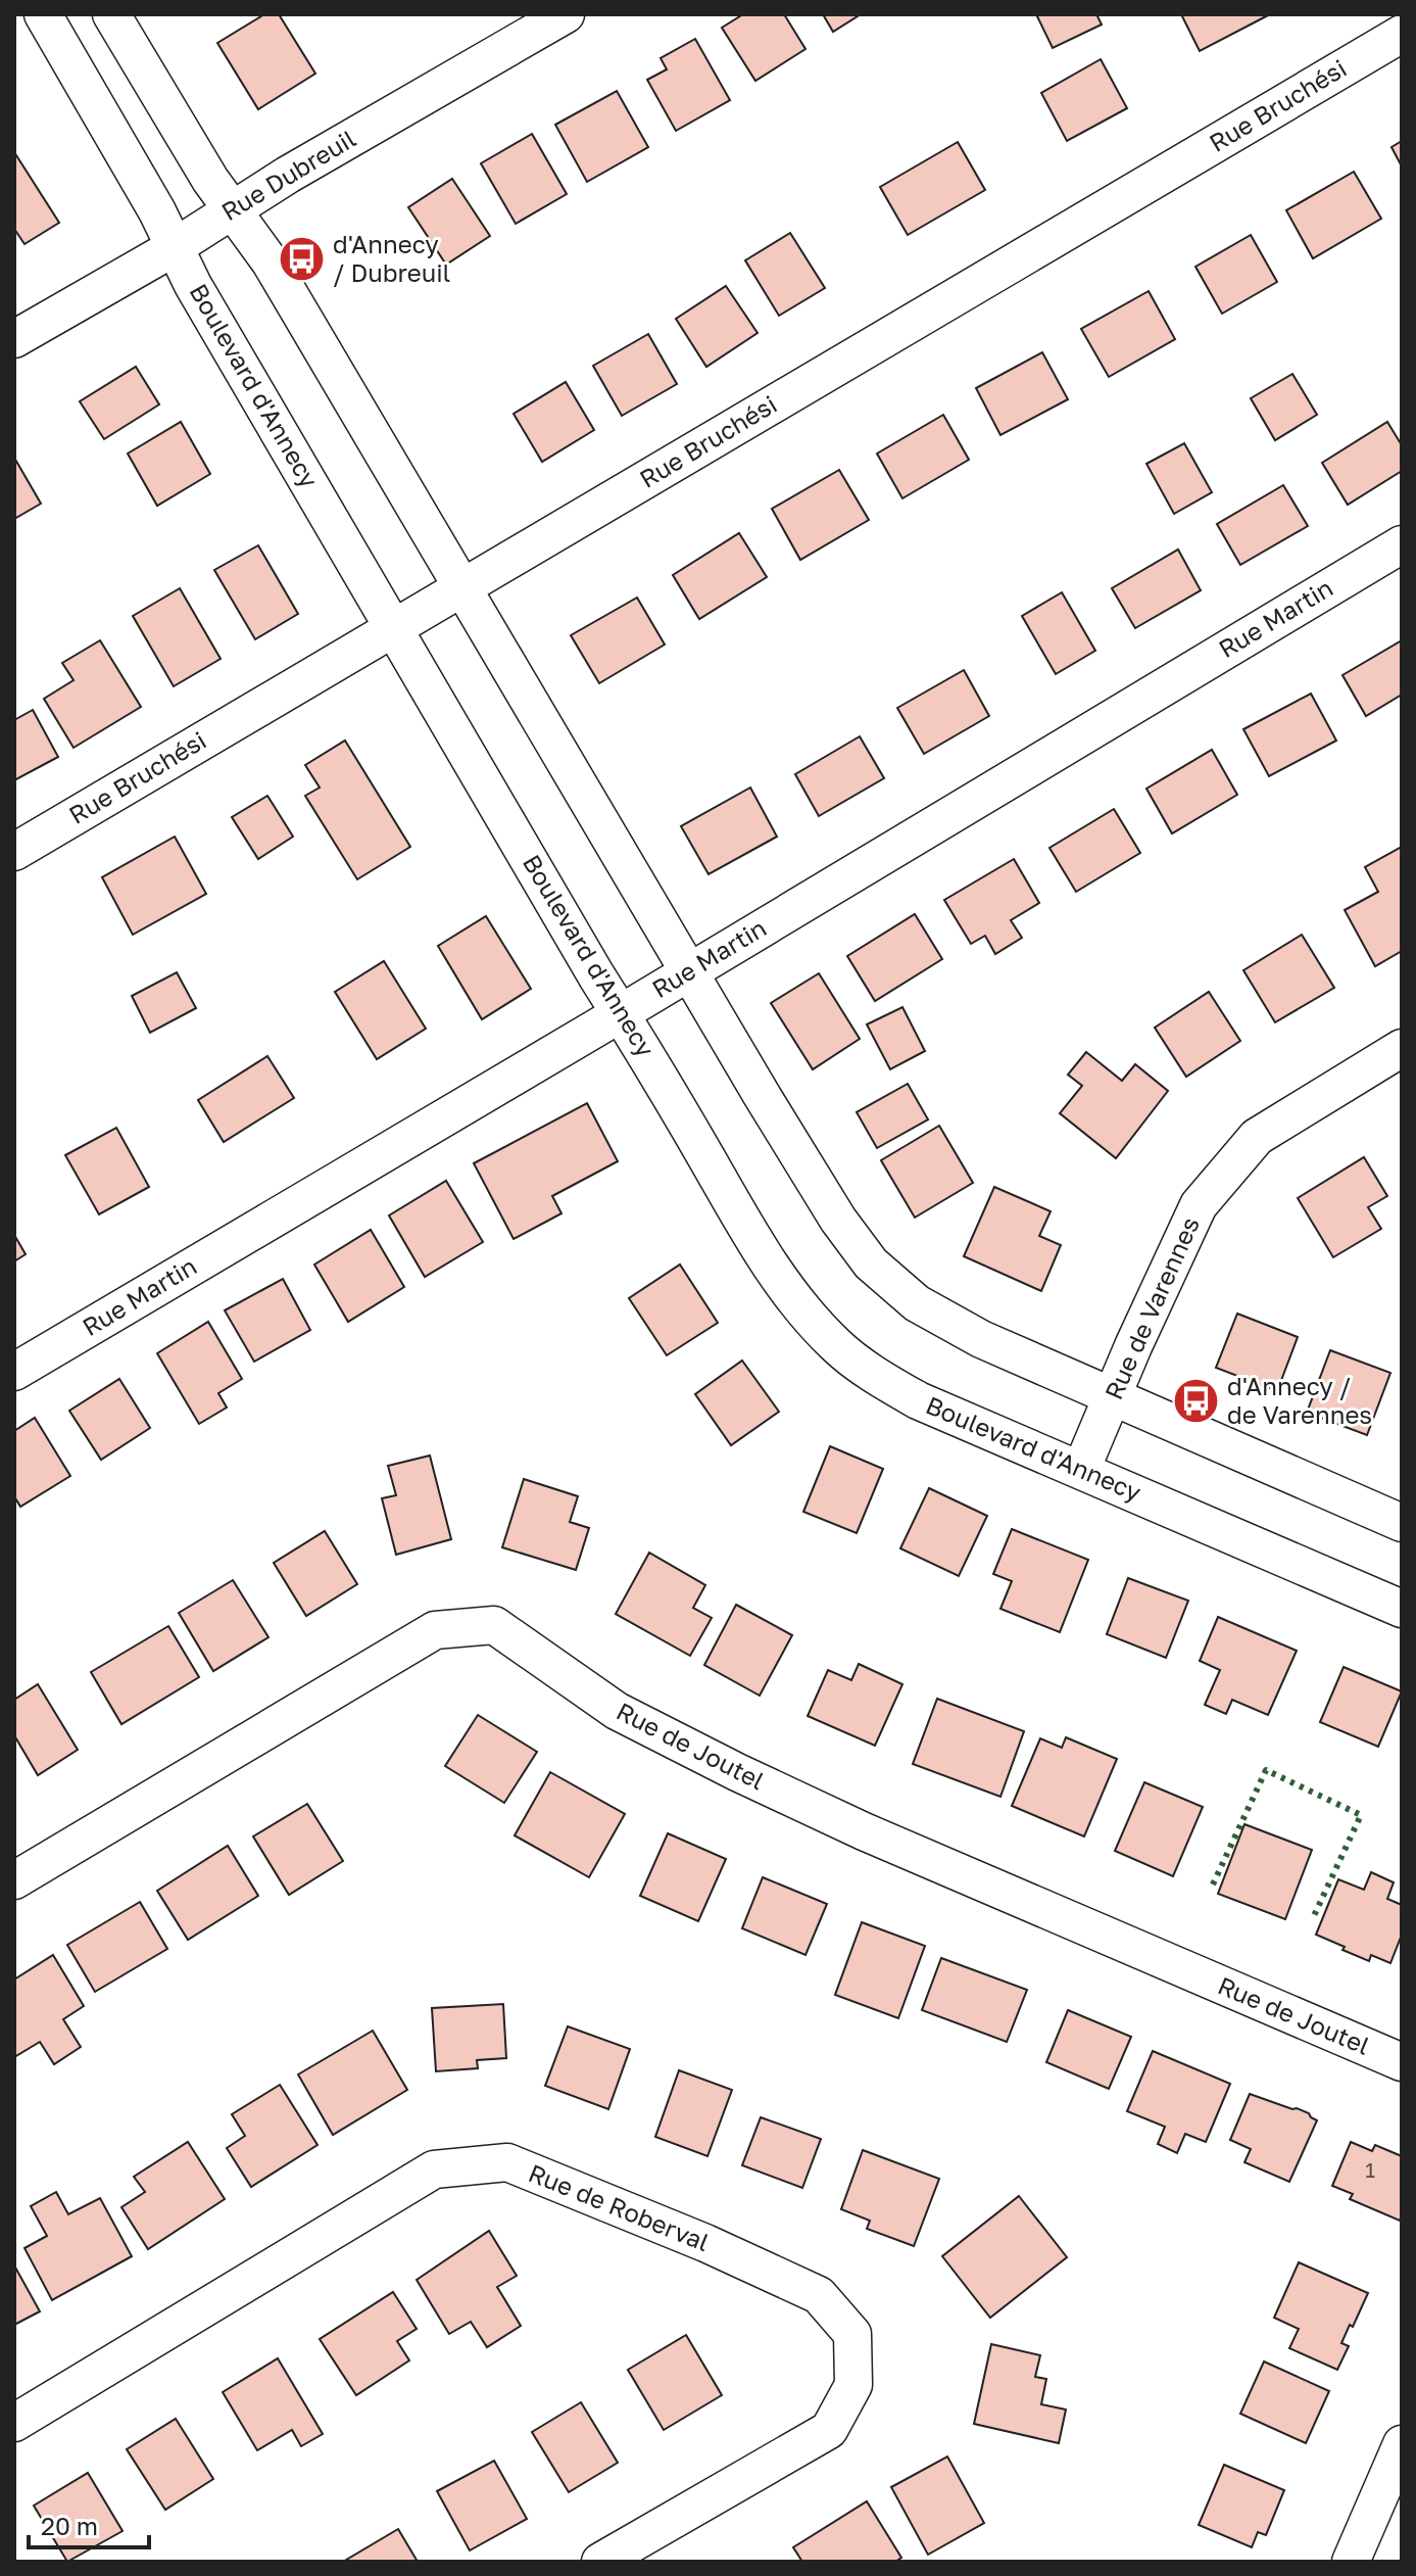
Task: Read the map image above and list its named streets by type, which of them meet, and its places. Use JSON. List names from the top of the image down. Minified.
{"streets":{"street":["Rue Bruchési","Rue Dubreuil","Boulevard d'Annecy","Rue Martin","Rue de Varennes","Rue de Joutel","Rue de Roberval"]},"crossings":[["Rue Bruchési","Boulevard d'Annecy"],["Rue Dubreuil","Boulevard d'Annecy"],["Boulevard d'Annecy","Rue Martin"],["Boulevard d'Annecy","Rue de Varennes"]],"places":{"bus stop":["d'Annecy / Dubreuil","d'Annecy / de Varennes"]},"house_numbers":["1"],"scale_bar":"20 m"}
